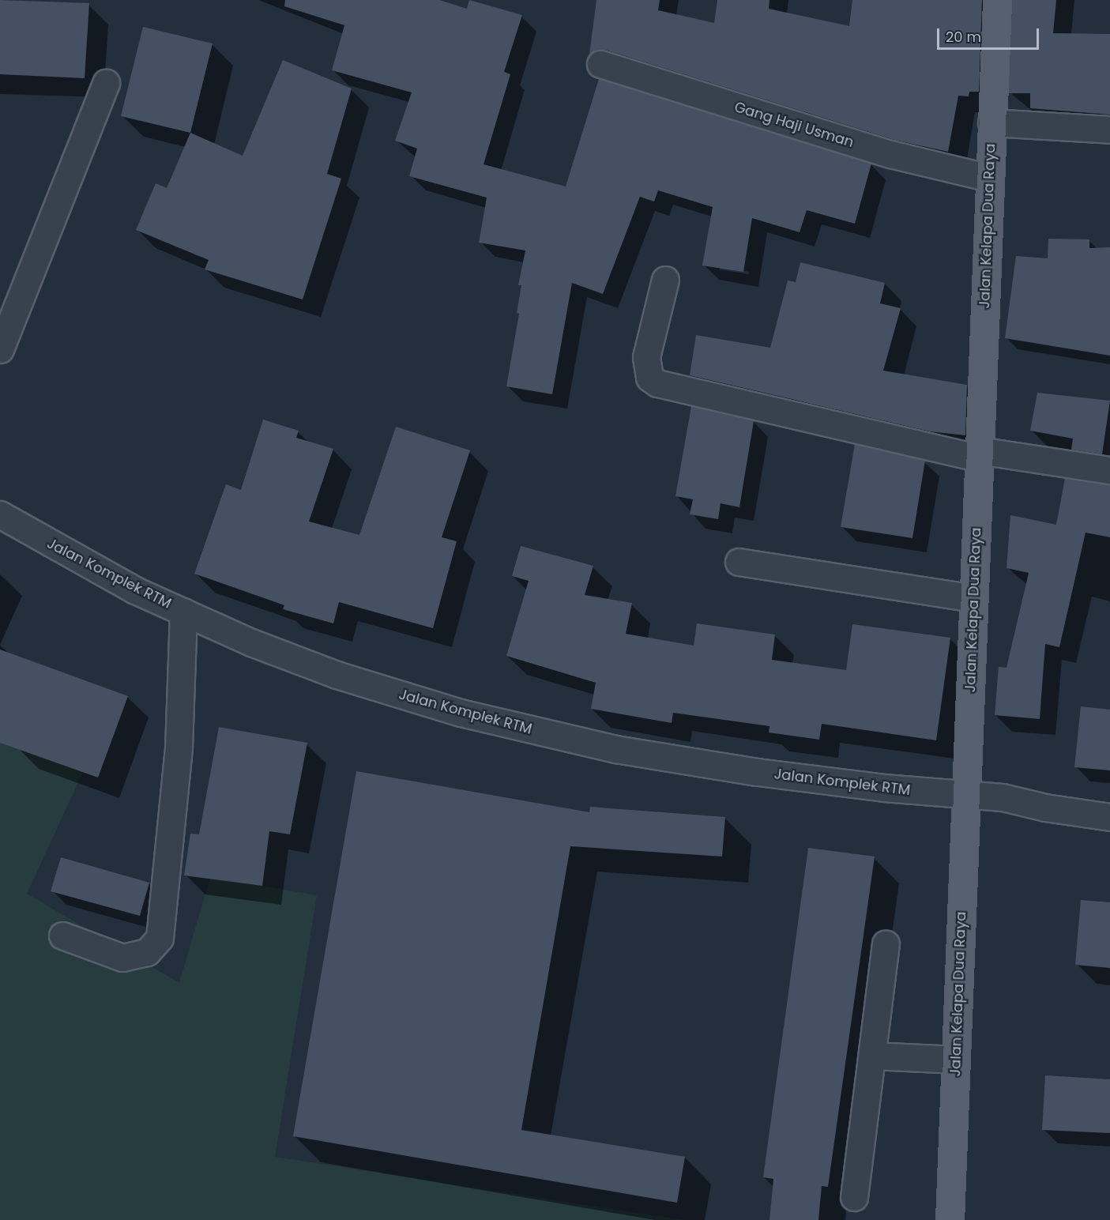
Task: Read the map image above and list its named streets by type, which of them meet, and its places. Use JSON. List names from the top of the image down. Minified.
{"streets":{"main road":["Jalan Kelapa Dua Raya"],"street":["Gang Haji Usman","Jalan Komplek RTM"]},"crossings":[["Gang Haji Usman","Jalan Kelapa Dua Raya"],["Jalan Kelapa Dua Raya","Jalan Komplek RTM"]],"scale_bar":"20 m"}
